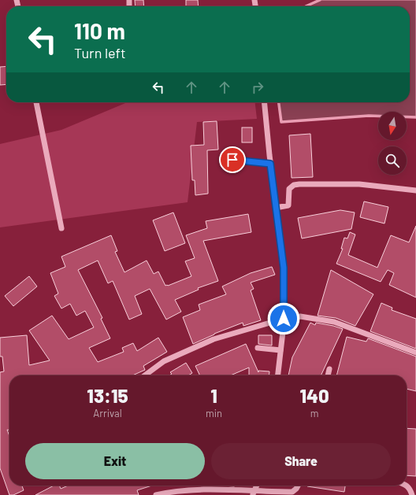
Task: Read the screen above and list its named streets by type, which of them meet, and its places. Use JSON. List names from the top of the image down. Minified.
{"north":"bottom","page":{"turn":["110 m","Turn left"],"eta":["13:15","Arrival","1","min","140","m"],"buttons":["Exit","Share"]}}
